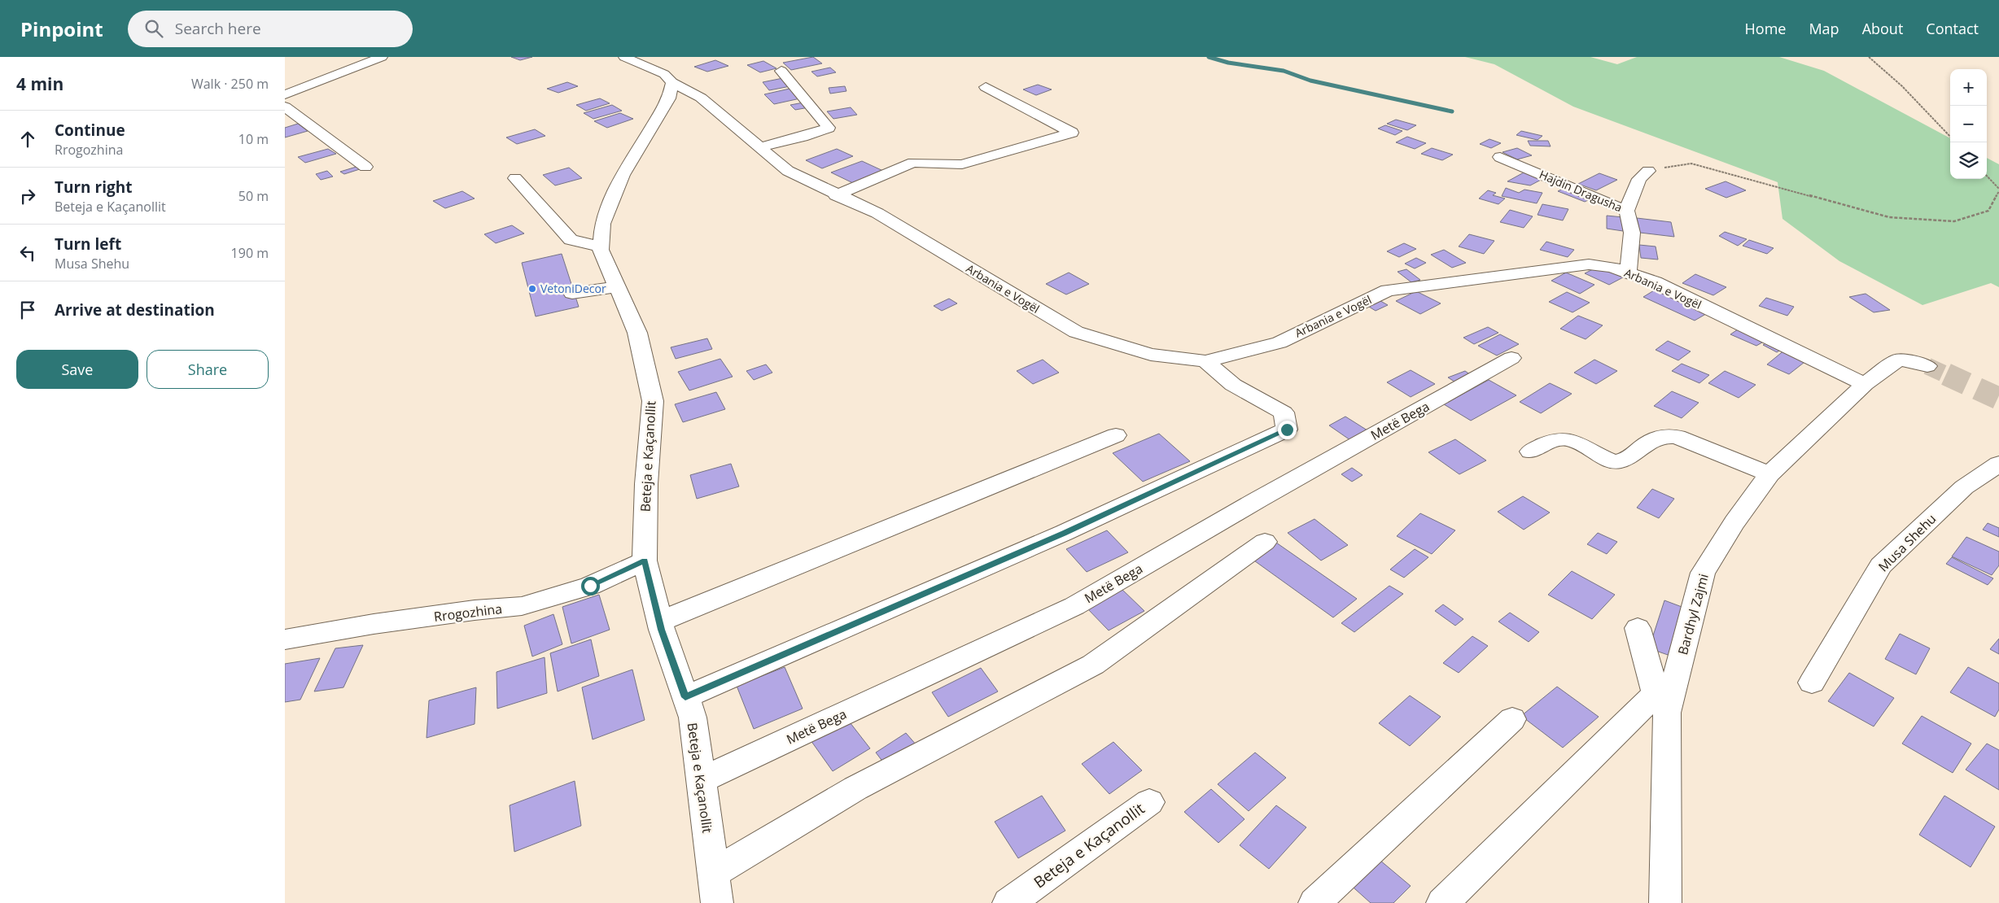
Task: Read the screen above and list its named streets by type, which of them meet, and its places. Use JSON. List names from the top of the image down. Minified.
{"streets":{"street":["Hajdin Dragusha","Arbania e Vogël","Metë Bega","Beteja e Kaçanollit","Musa Shehu","Rrogozhina","Bardhyl Zajmi"]},"crossings":[["Hajdin Dragusha","Arbania e Vogël"],["Arbania e Vogël","Beteja e Kaçanollit"],["Arbania e Vogël","Bardhyl Zajmi"],["Metë Bega","Beteja e Kaçanollit"],["Beteja e Kaçanollit","Rrogozhina"]],"places":["VetoniDecor"],"page":{"header":"Pinpoint","search":"Search here","nav":["Home","Map","About","Contact"],"heading":["4 min","Walk · 250 m"],"map_buttons":["+","−"],"list":[["Continue","Rrogozhina","10 m"],["Turn right","Beteja e Kaçanollit","50 m"],["Turn left","Musa Shehu","190 m"],"Arrive at destination"],"buttons":["Save","Share"]}}
